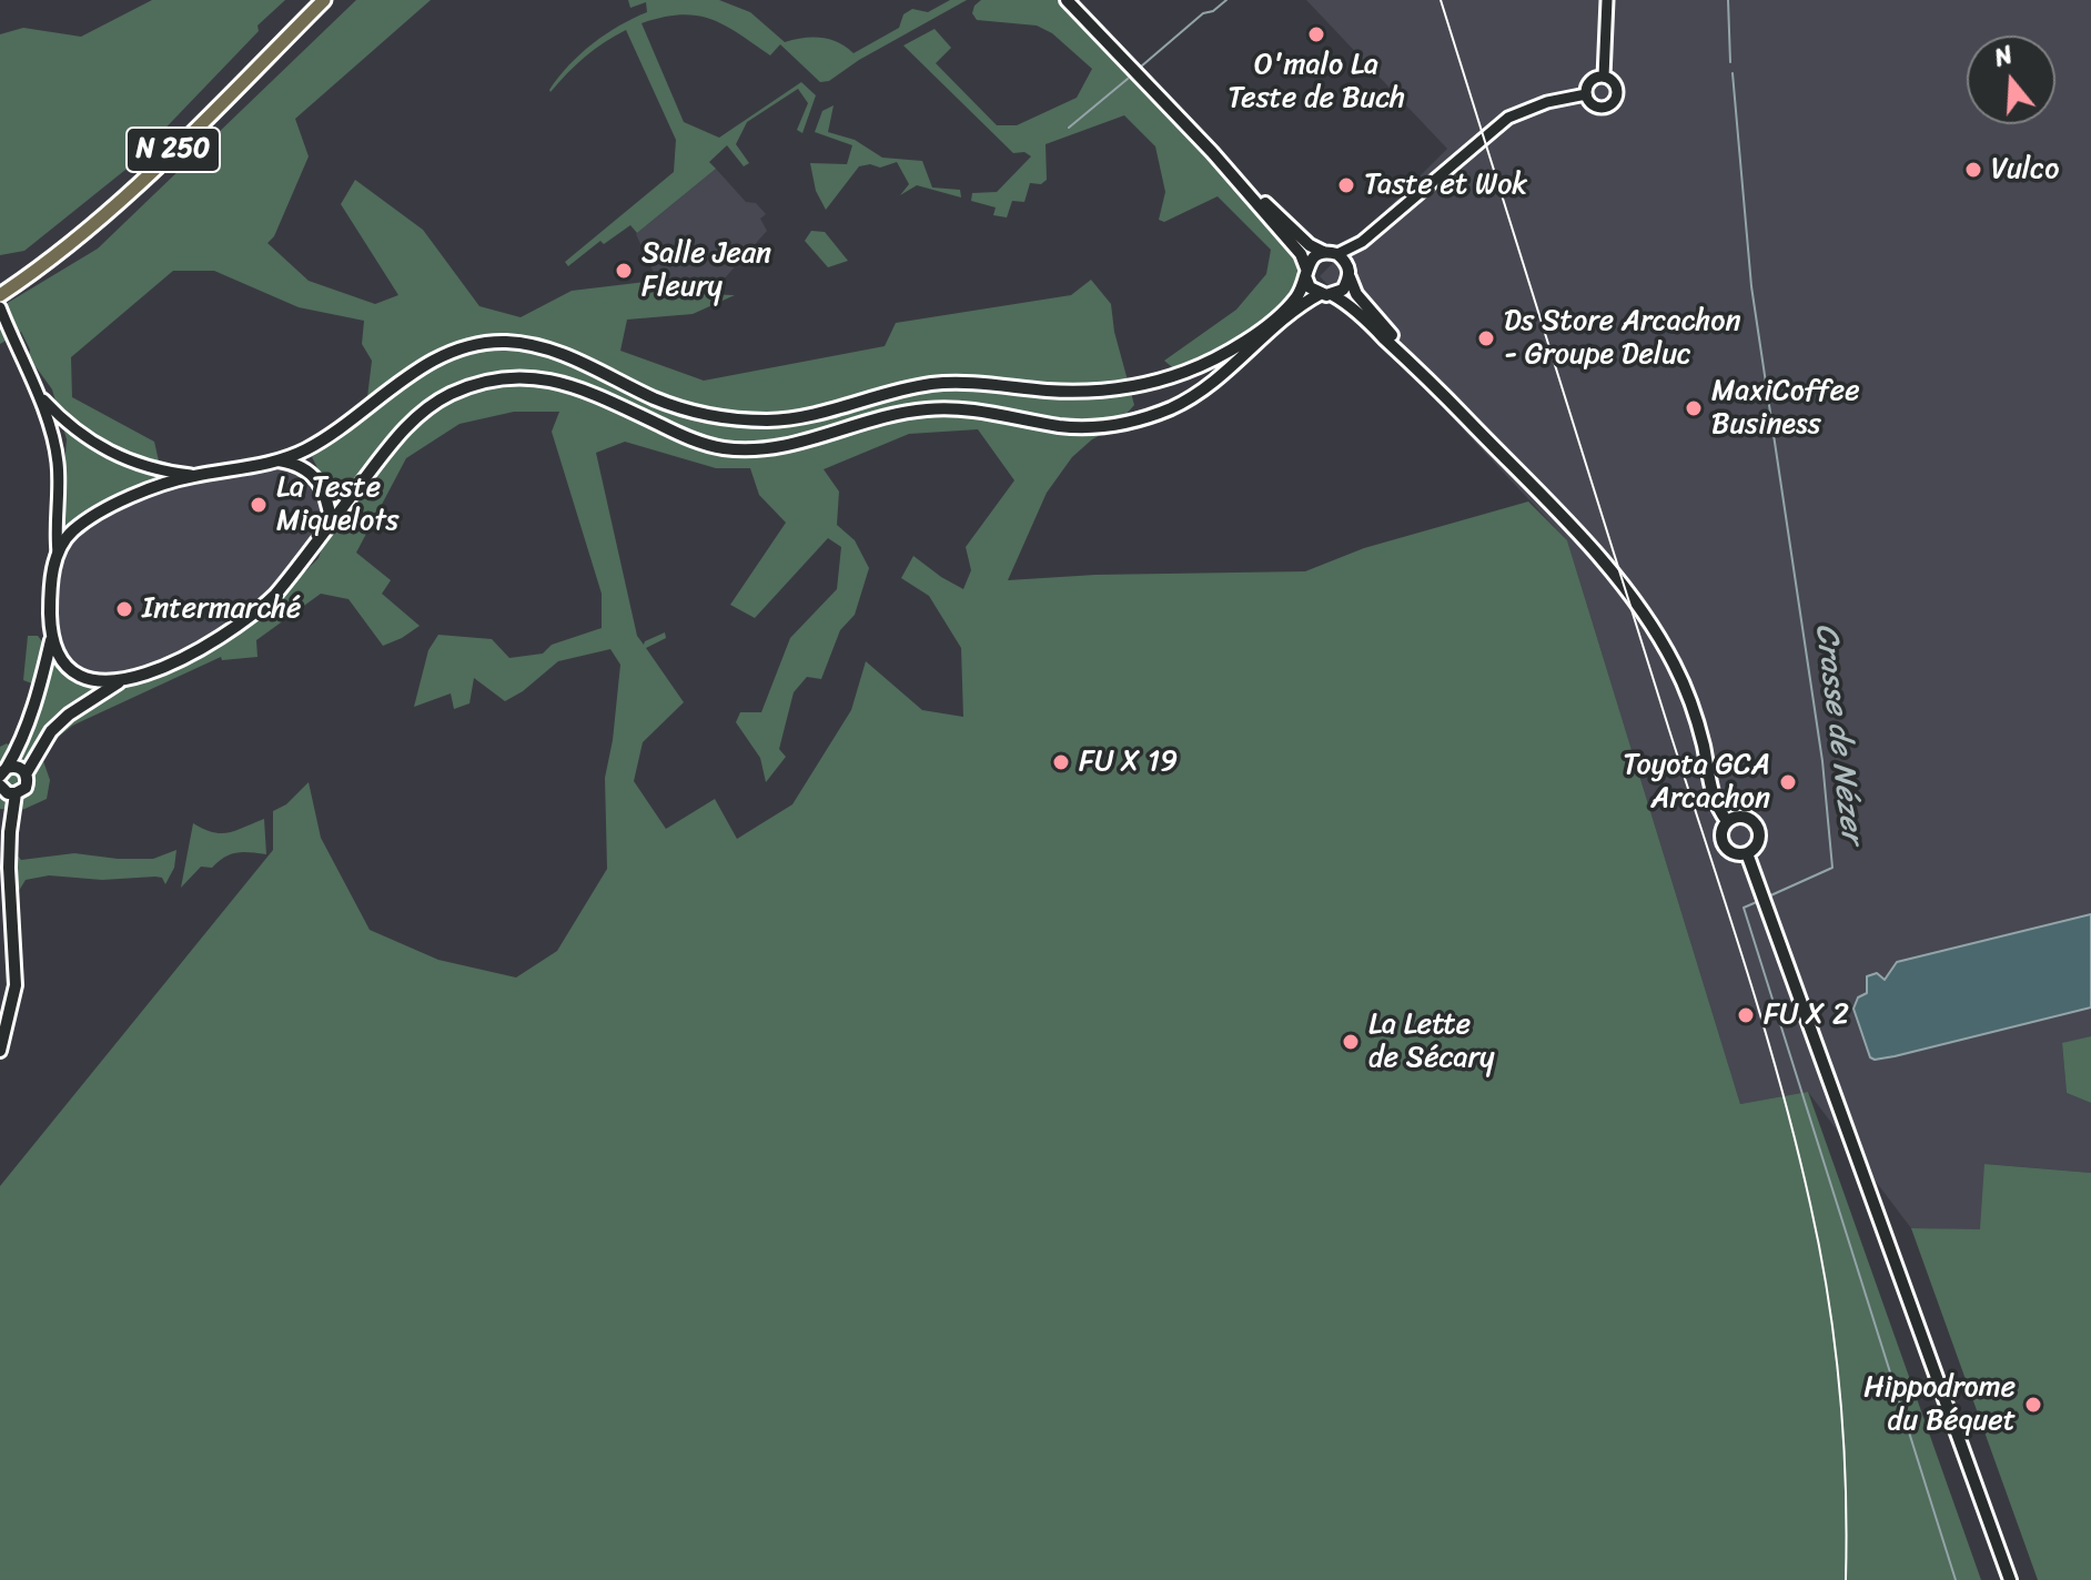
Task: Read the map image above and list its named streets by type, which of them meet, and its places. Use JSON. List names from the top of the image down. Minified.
{"streets":{"main road":["N 250"]},"water":["Crasse de Nézer"],"places":["O'malo La Teste de Buch","Vulco","Taste et Wok","Salle Jean Fleury","Ds Store Arcachon - Groupe Deluc","MaxiCoffee Business","La Teste Miquelots","Intermarché","FU X 19","Toyota GCA Arcachon","FU X 2","La Lette de Sécary","Hippodrome du Béquet"],"north":"top"}
